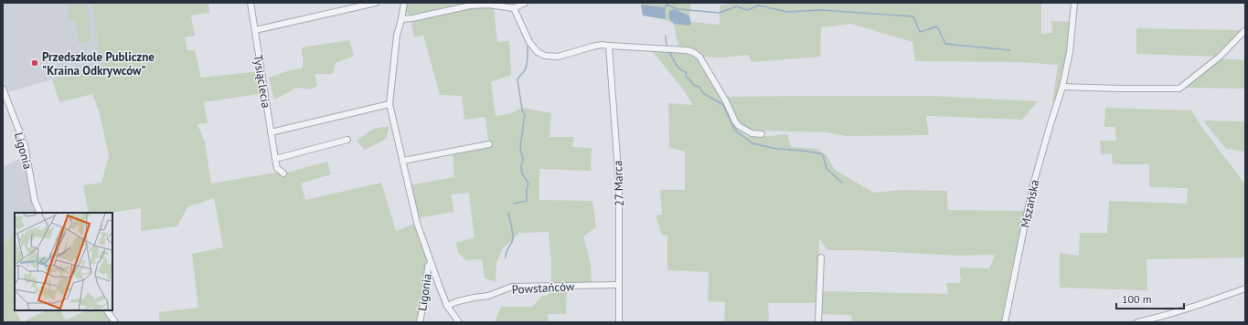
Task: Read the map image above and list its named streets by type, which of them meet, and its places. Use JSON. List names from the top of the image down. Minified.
{"streets":{"street":["Tysiąclecia","Ligonia","27 Marca","Mszańska","Powstańców"]},"crossings":[["27 Marca","Powstańców"]],"places":["Przedszkole Publiczne \"Kraina Odkrywców\""],"scale_bar":"100 m"}
